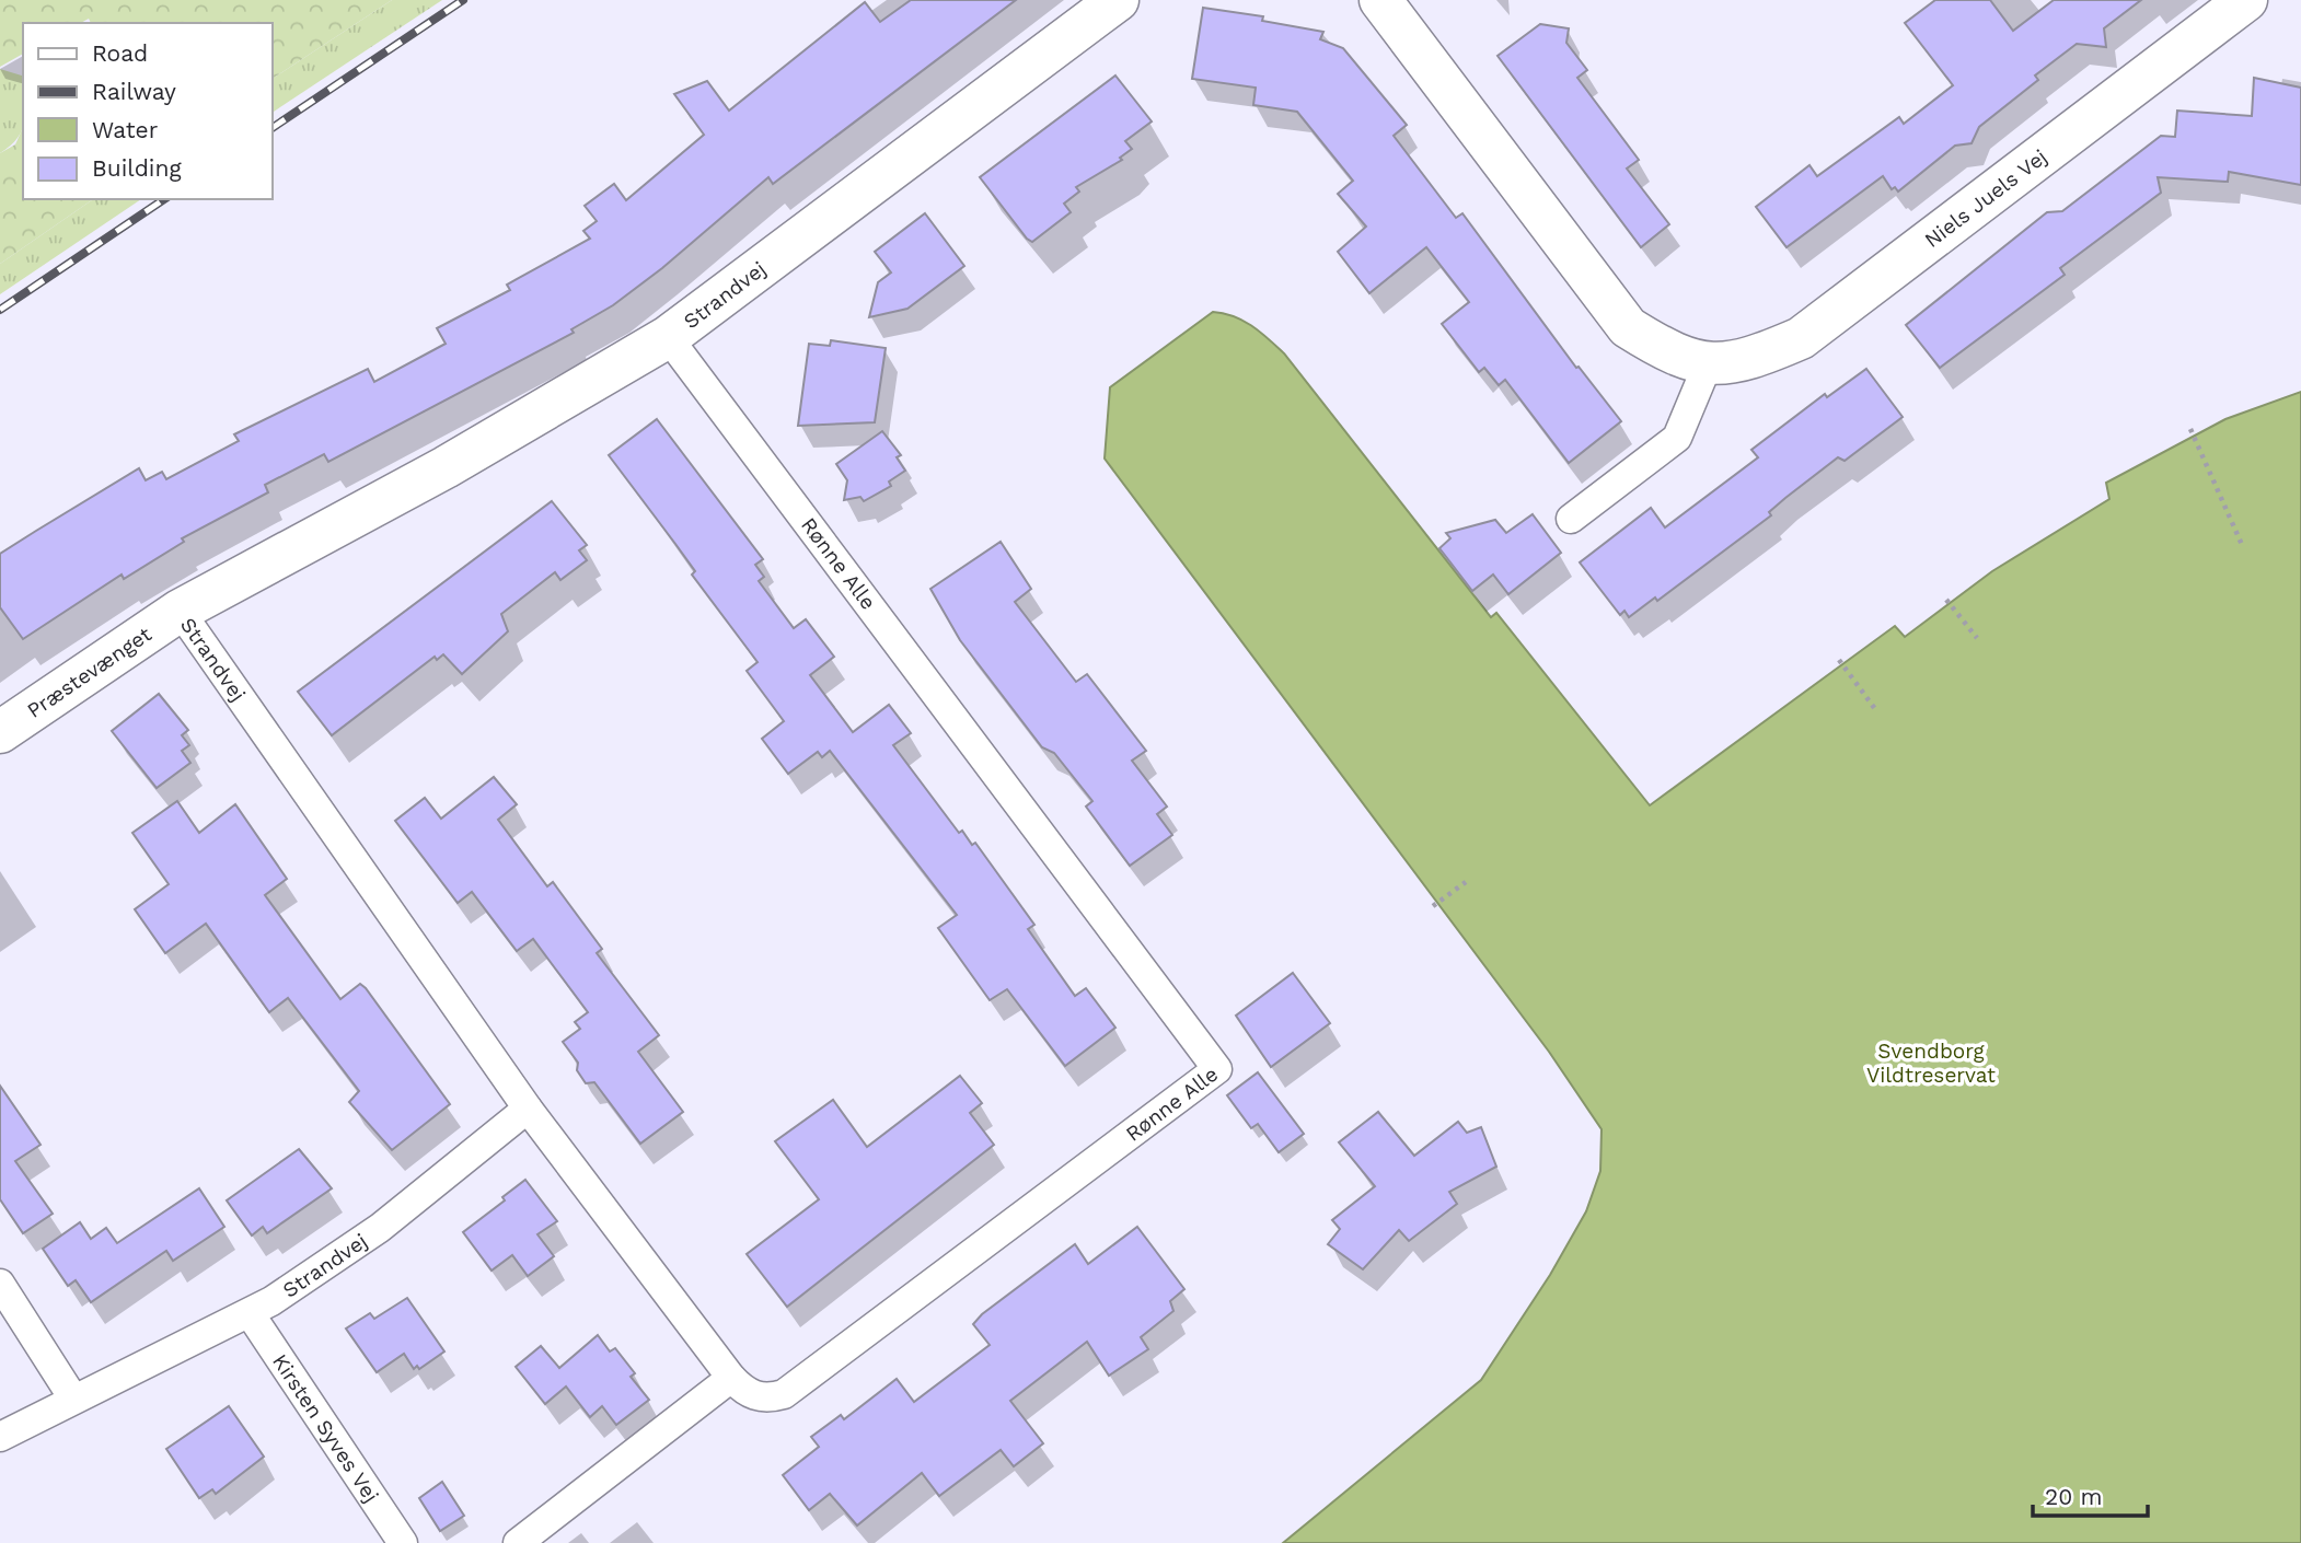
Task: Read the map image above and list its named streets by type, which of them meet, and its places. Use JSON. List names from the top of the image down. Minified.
{"streets":{"street":["Niels Juels Vej","Strandvej","Rønne Alle","Præstevænget","Kirsten Syves Vej"]},"crossings":[["Strandvej","Rønne Alle"],["Strandvej","Præstevænget"],["Strandvej","Kirsten Syves Vej"]],"parks":["Svendborg Vildtreservat"],"legend":["Road","Railway","Water","Building"],"scale_bar":"20 m"}
